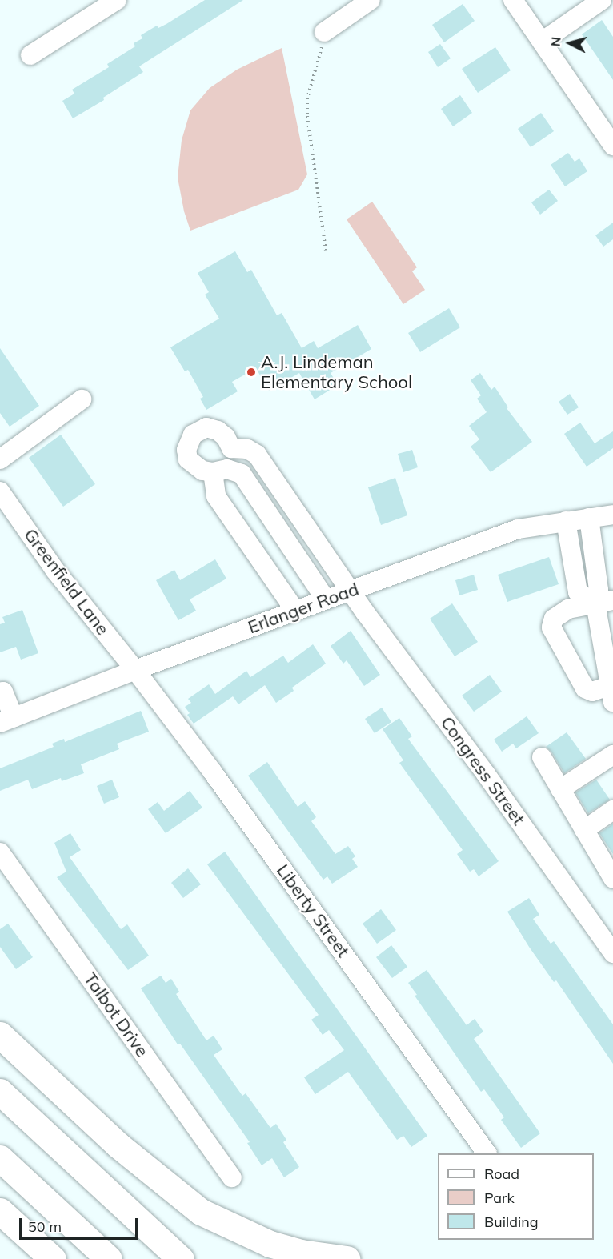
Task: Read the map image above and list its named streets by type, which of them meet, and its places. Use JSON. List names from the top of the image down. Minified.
{"streets":{"street":["Greenfield Lane","Erlanger Road","Congress Street","Liberty Street","Talbot Drive"]},"crossings":[["Greenfield Lane","Erlanger Road"],["Greenfield Lane","Liberty Street"],["Erlanger Road","Congress Street"],["Erlanger Road","Liberty Street"]],"places":["A.J. Lindeman Elementary School"],"legend":["Road","Park","Building"],"scale_bar":"50 m","north":"left"}
